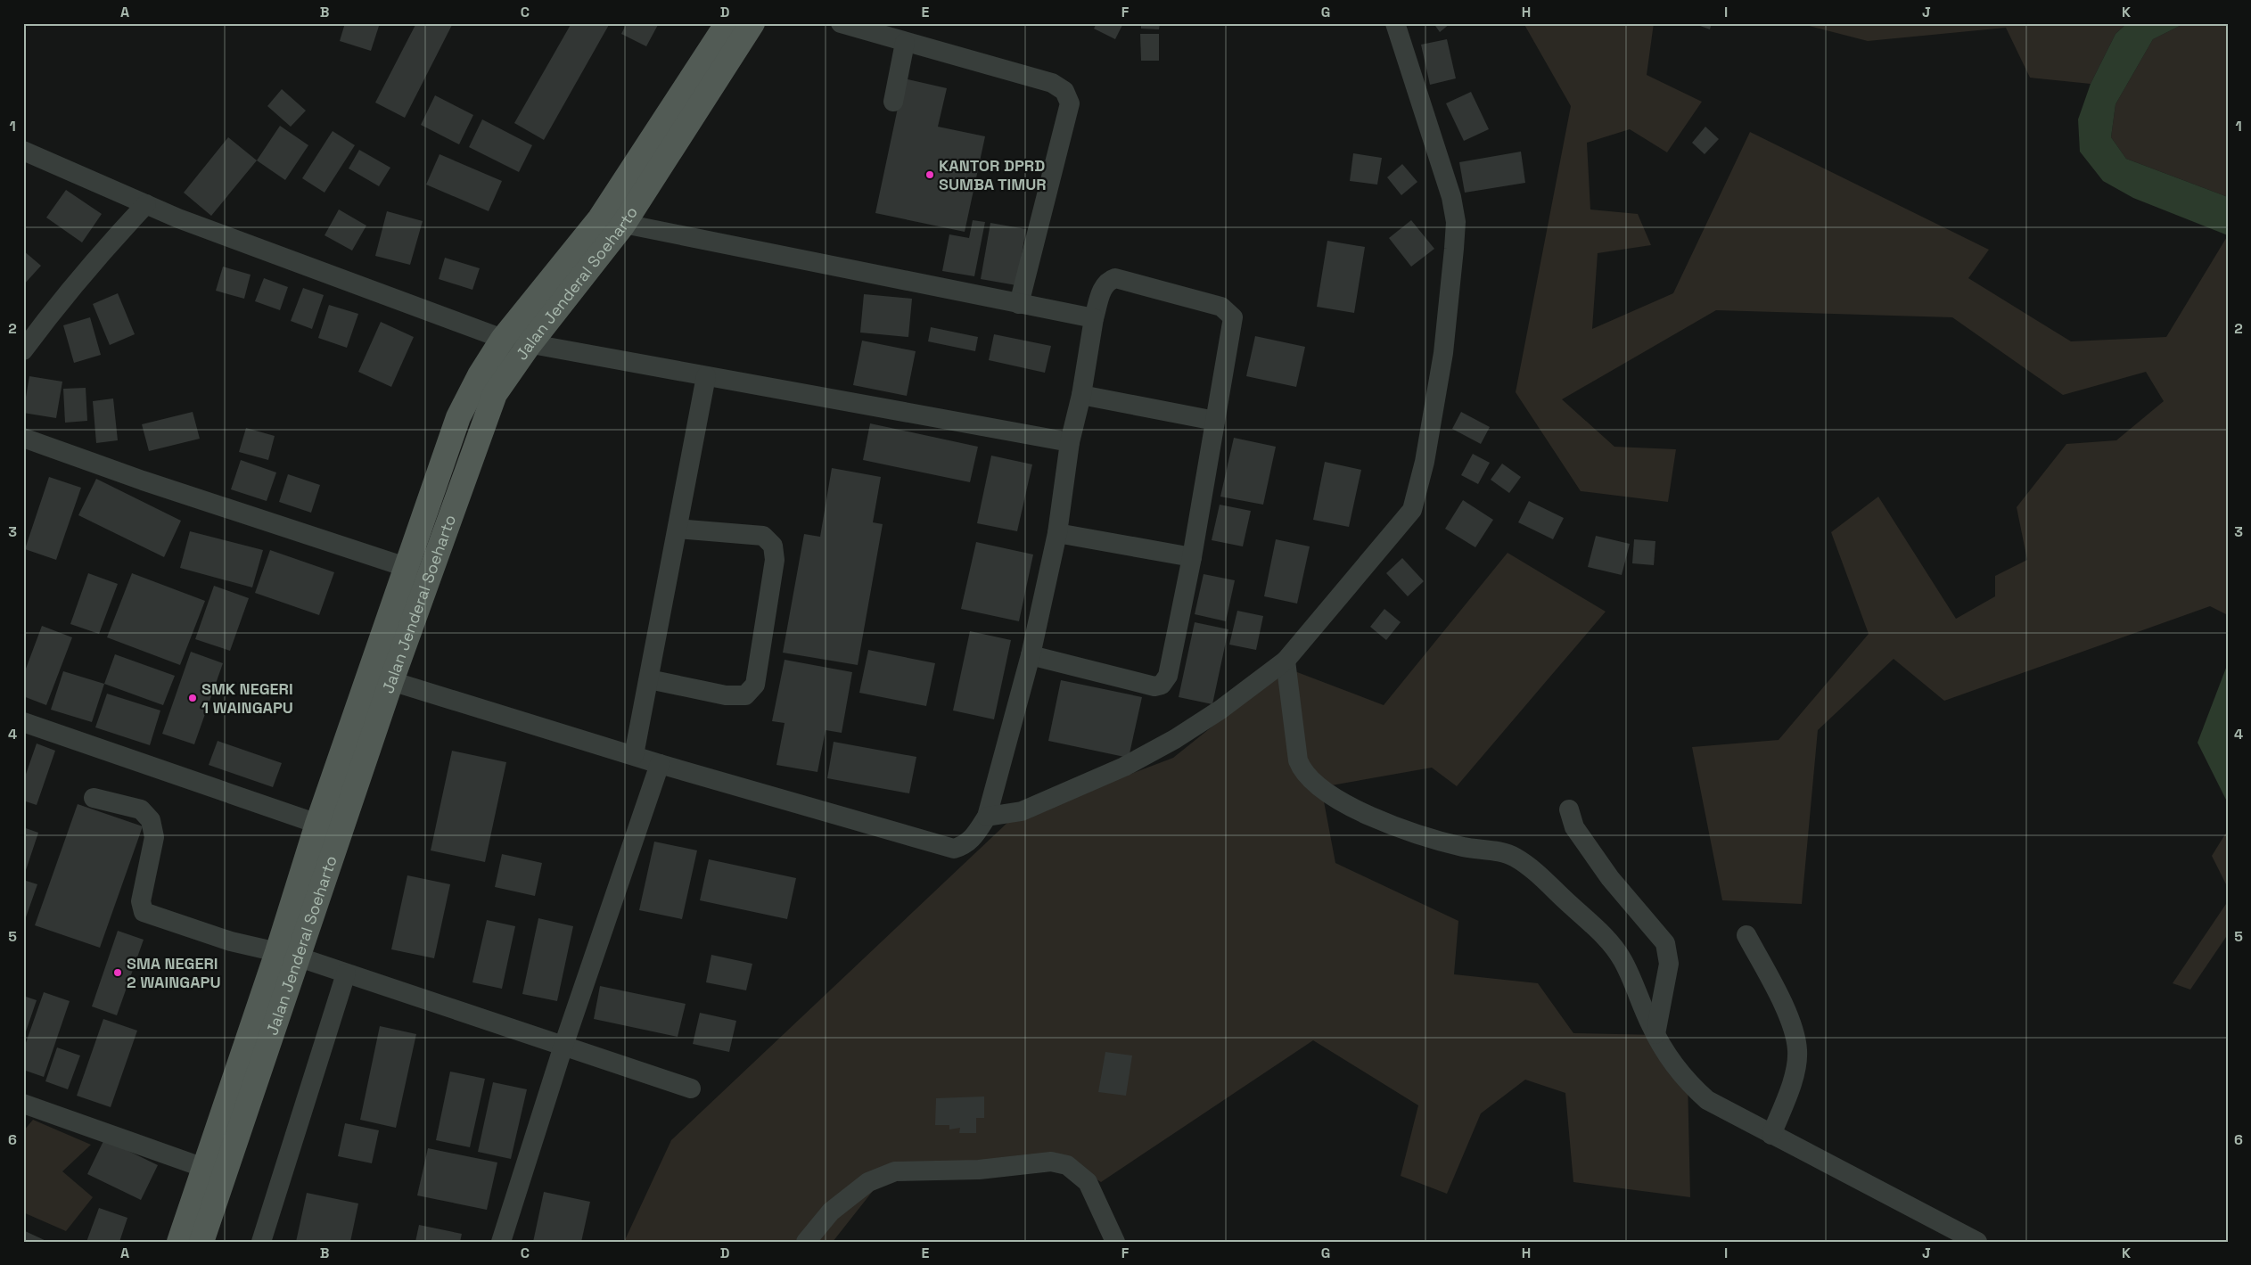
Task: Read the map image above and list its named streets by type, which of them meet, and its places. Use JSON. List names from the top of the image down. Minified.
{"streets":{"main road":["Jalan Jenderal Soeharto"]},"places":["KANTOR DPRD SUMBA TIMUR","SMK NEGERI 1 WAINGAPU","SMA NEGERI 2 WAINGAPU"],"grid":{"columns":["A","B","C","D","E","F","G","H","I","J","K"],"rows":["1","2","3","4","5","6"]}}
